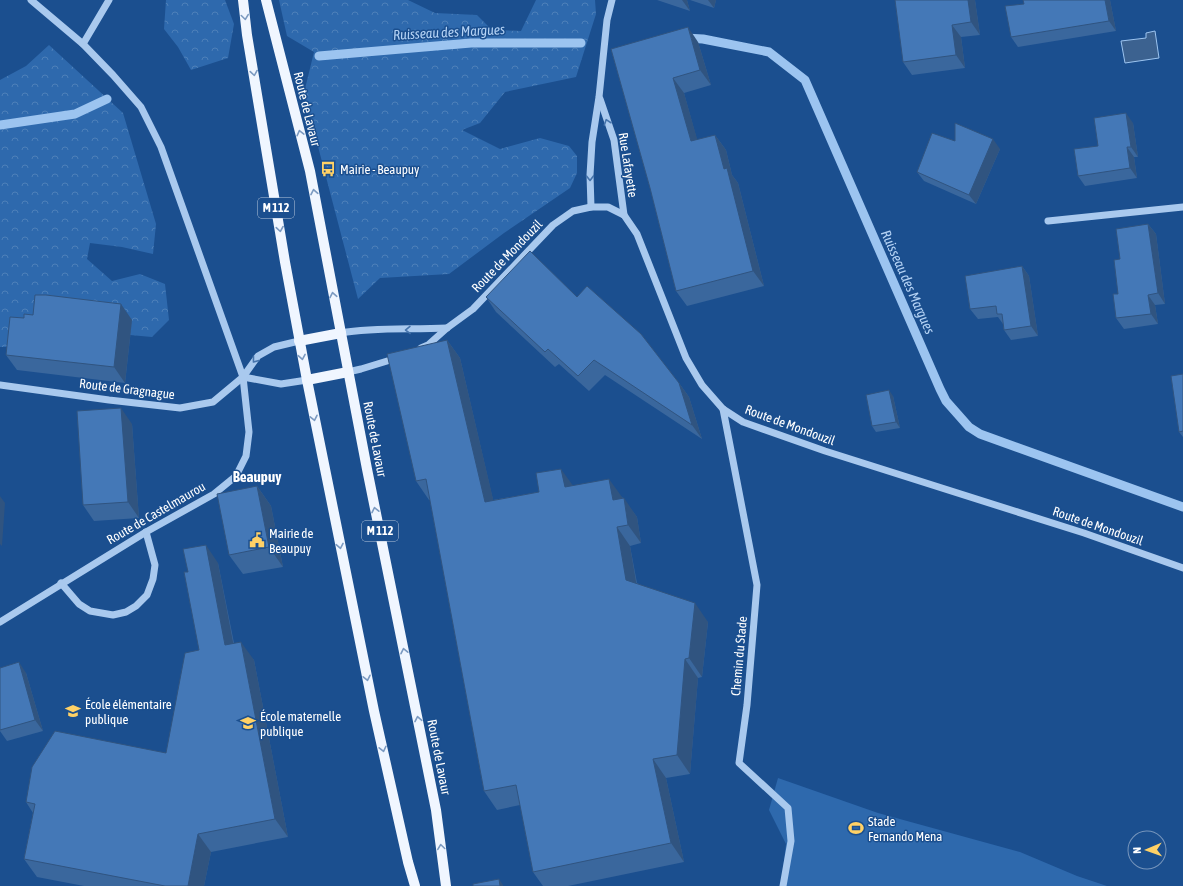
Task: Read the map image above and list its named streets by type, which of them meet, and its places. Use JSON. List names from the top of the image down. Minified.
{"streets":{"main road":["Route de Lavaur","M 112"],"street":["Rue Lafayette","Route de Mondouzil","Route de Gragnague","Route de Castelmaurou","Chemin du Stade"]},"crossings":[["Rue Lafayette","Route de Mondouzil"],["M 112","Route de Gragnague"],["Route de Mondouzil","Chemin du Stade"],["Route de Gragnague","Route de Castelmaurou"]],"districts":["Beaupuy"],"water":["Ruisseau des Margues"],"places":{"bus stop":["Mairie - Beaupuy"],"public building":["Mairie de Beaupuy"],"school or university":["École élémentaire publique","École maternelle publique"],"sports":["Stade Fernando Mena"]},"north":"left"}
